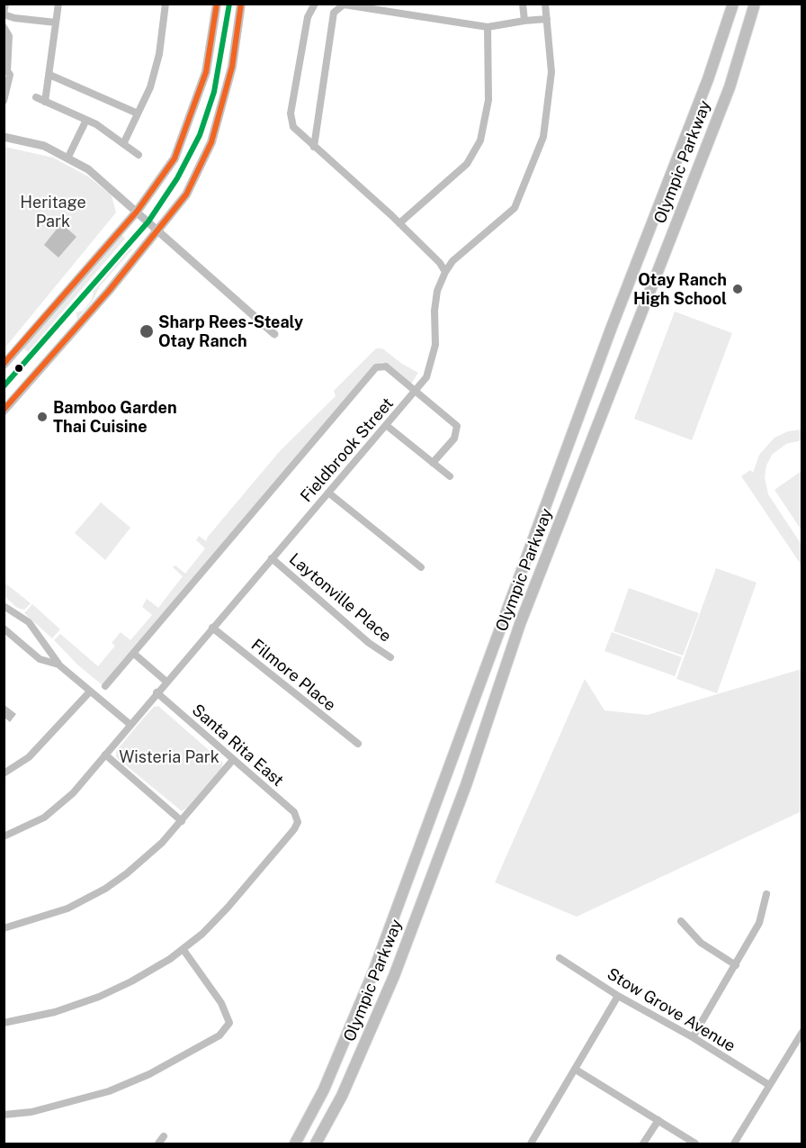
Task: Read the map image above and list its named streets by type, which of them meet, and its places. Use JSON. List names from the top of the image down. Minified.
{"streets":{"main road":["Olympic Parkway"],"street":["Fieldbrook Street","Laytonville Place","Filmore Place","Santa Rita East","Stow Grove Avenue"]},"crossings":[["Fieldbrook Street","Laytonville Place"],["Fieldbrook Street","Filmore Place"],["Fieldbrook Street","Santa Rita East"]],"parks":["Heritage Park","Wisteria Park"],"places":["Otay Ranch High School","Sharp Rees-Stealy Otay Ranch","Bamboo Garden Thai Cuisine"]}
